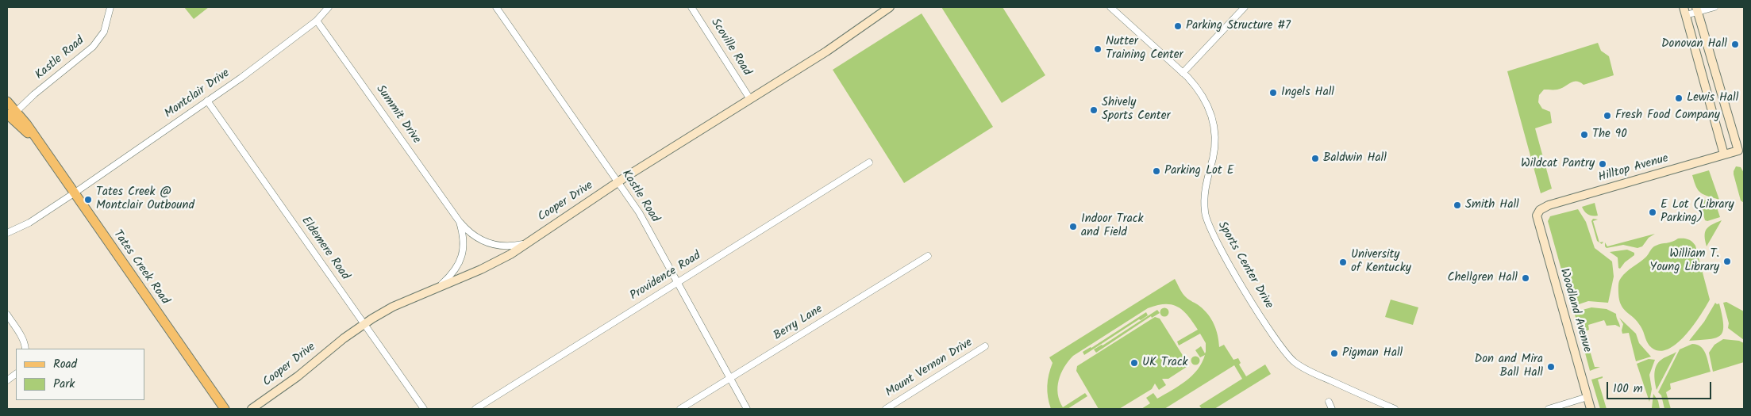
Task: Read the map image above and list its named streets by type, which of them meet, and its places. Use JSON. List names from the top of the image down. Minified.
{"streets":{"main road":["Hilltop Avenue","Cooper Drive","Tates Creek Road","Woodland Avenue"],"street":["Scoville Road","Kastle Road","Montclair Drive","Summit Drive","Eldemere Road","Sports Center Drive","Providence Road","Berry Lane","Mount Vernon Drive"]},"crossings":[["Scoville Road","Cooper Drive"],["Kastle Road","Cooper Drive"],["Kastle Road","Tates Creek Road"],["Kastle Road","Providence Road"],["Kastle Road","Berry Lane"],["Montclair Drive","Summit Drive"],["Montclair Drive","Eldemere Road"],["Montclair Drive","Tates Creek Road"],["Summit Drive","Cooper Drive"],["Hilltop Avenue","Woodland Avenue"],["Cooper Drive","Eldemere Road"]],"places":["Parking Structure #7","Donovan Hall","Nutter Training Center","Ingels Hall","Lewis Hall","Shively Sports Center","Fresh Food Company","The 90","Baldwin Hall","Wildcat Pantry","Parking Lot E","Tates Creek @ Montclair Outbound","Smith Hall","E Lot (Library Parking)","Indoor Track and Field","William T. Young Library","University of Kentucky","Chellgren Hall","Pigman Hall","UK Track","Don and Mira Ball Hall"],"legend":["Road","Park"],"scale_bar":"100 m"}
